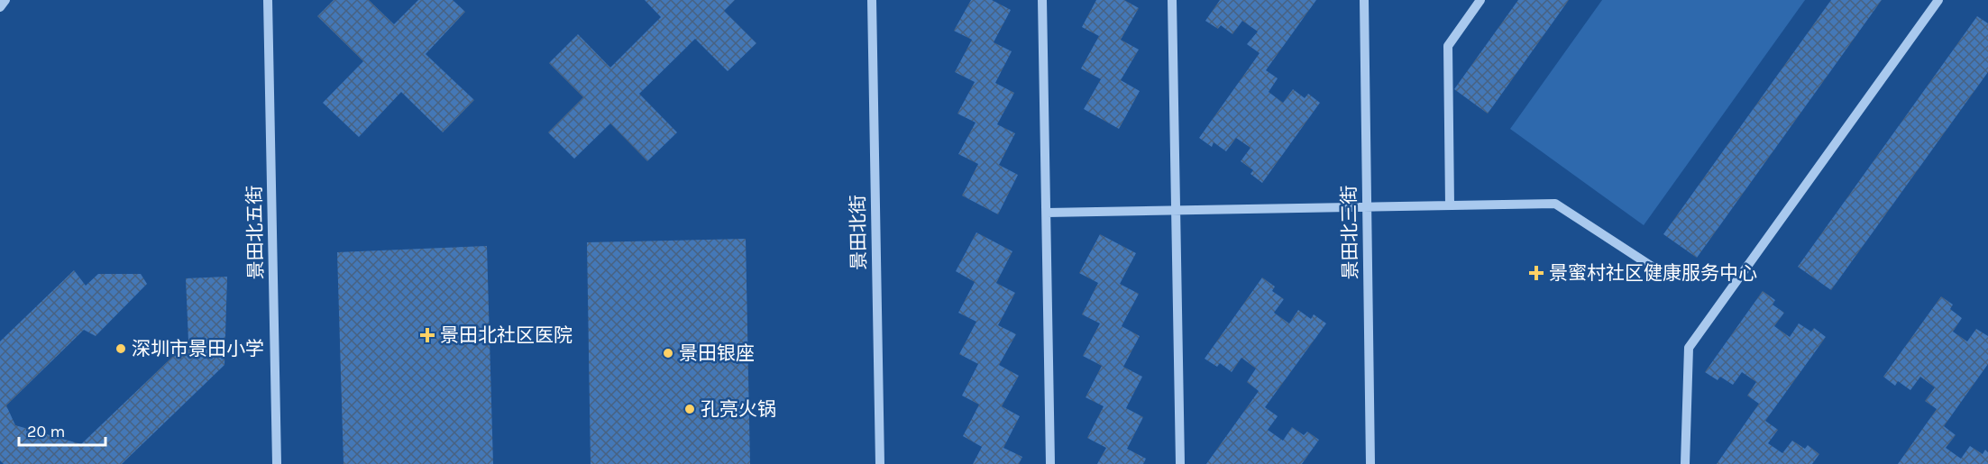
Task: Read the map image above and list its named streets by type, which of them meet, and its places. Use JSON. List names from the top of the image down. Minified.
{"streets":{"street":["景田北五街","景田北街","景田北三街"]},"places":{"health":["景蜜村社区健康服务中心","景田北社区医院"],"other":["深圳市景田小学","景田银座","孔亮火锅"]},"scale_bar":"20 m"}
